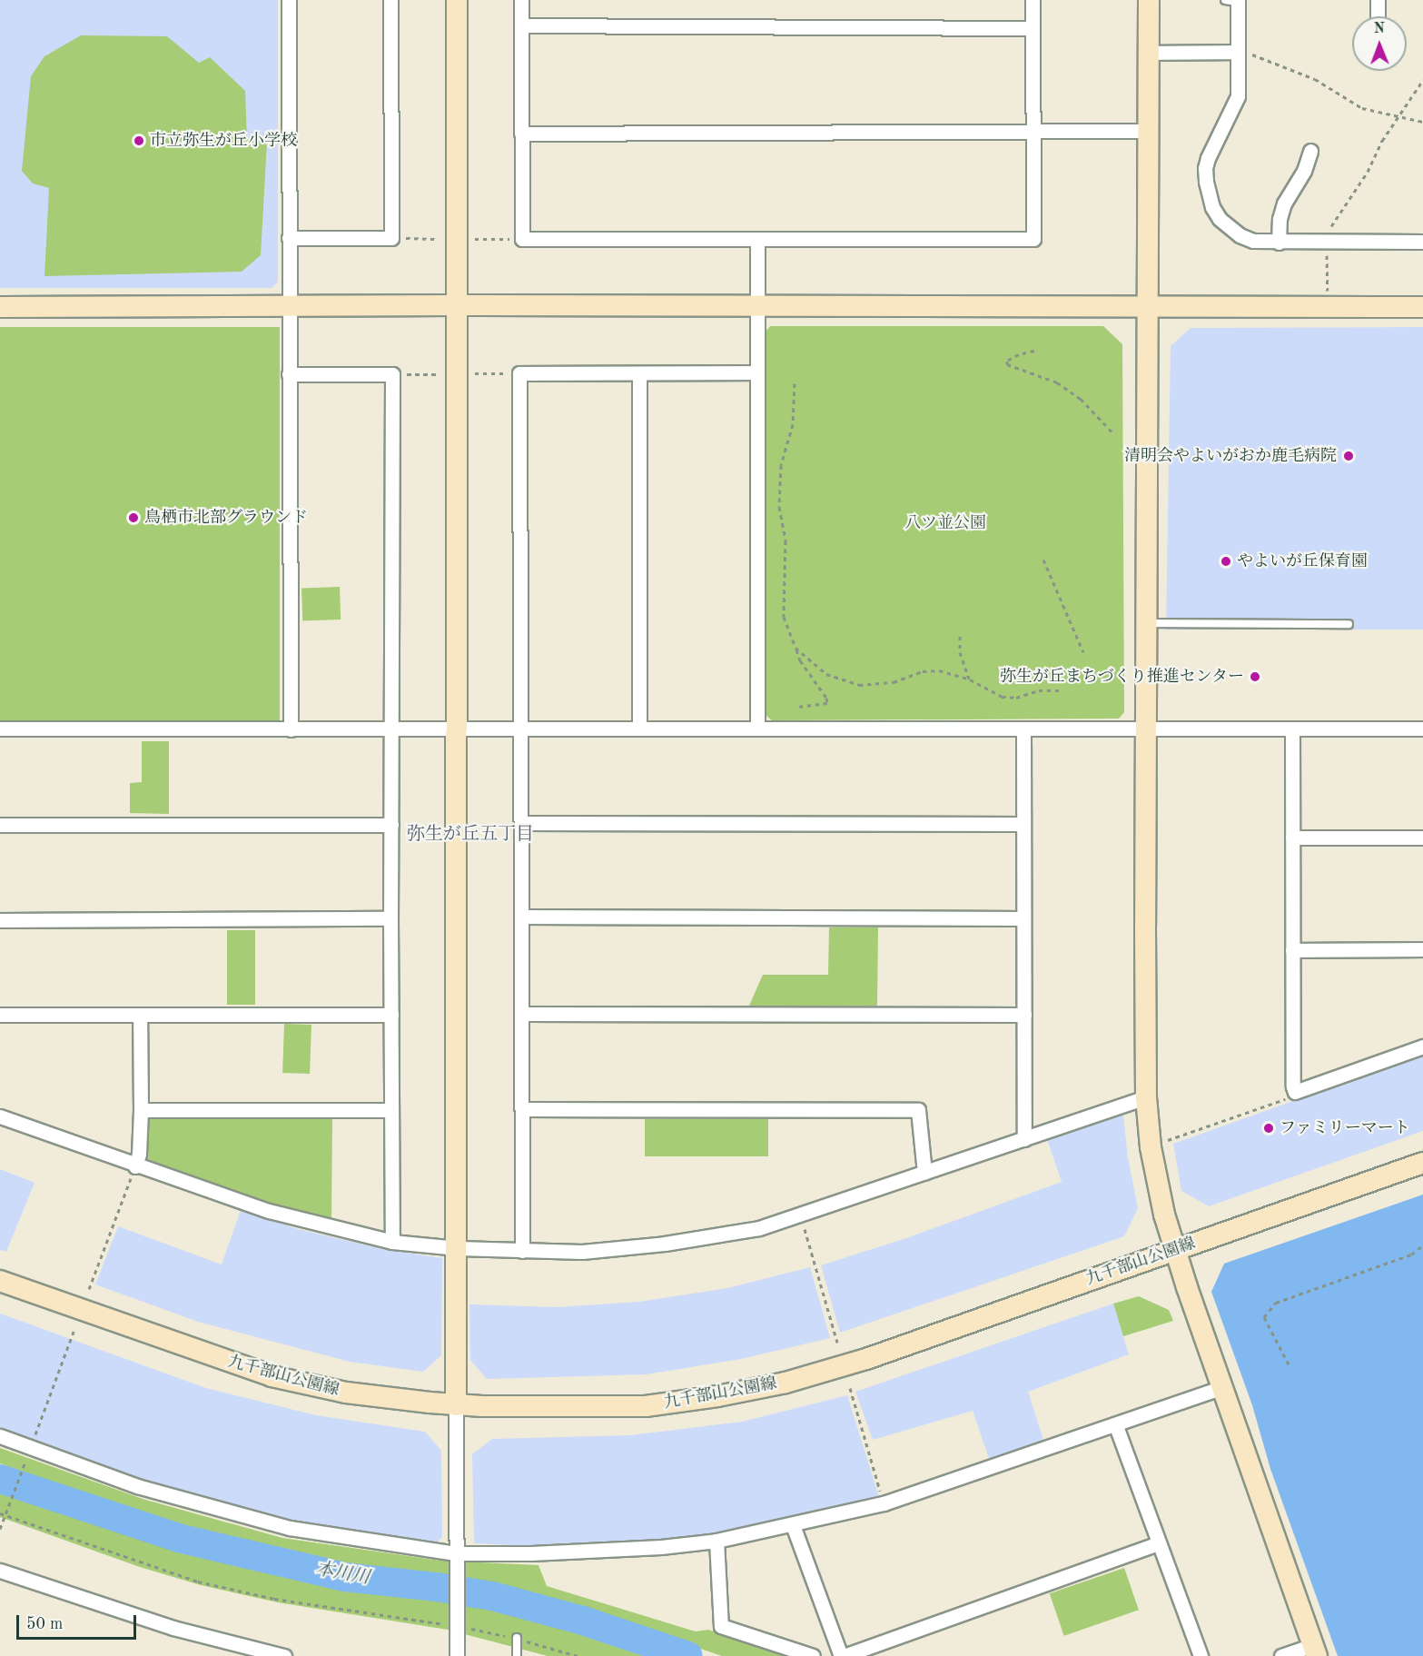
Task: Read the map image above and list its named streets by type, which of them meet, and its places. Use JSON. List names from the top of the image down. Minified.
{"streets":{"street":["九千部山公園線"]},"districts":["弥生が丘五丁目"],"water":["本川川"],"parks":["八ツ並公園"],"places":["市立弥生が丘小学校","清明会やよいがおか鹿毛病院","鳥栖市北部グラウンド","やよいが丘保育園","弥生が丘まちづくり推進センター","ファミリーマート"],"scale_bar":"50 m","north":"top"}
